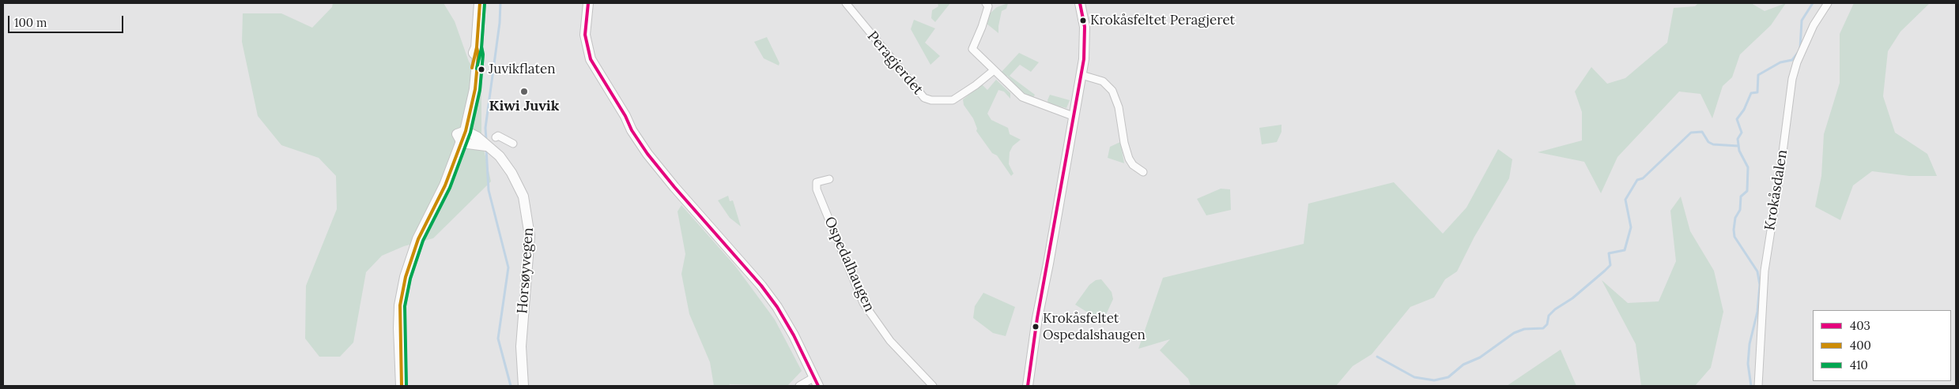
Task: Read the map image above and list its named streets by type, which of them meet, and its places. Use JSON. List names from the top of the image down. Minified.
{"streets":{"street":["Peragjerdet","Krokåsdalen","Ospedalhaugen","Horsøyvegen"]},"places":["Krokåsfeltet Peragjeret","Juvikflaten","Kiwi Juvik","Krokåsfeltet Ospedalshaugen"],"lines":["transit line 403","transit line 400","transit line 410"],"legend":["403","400","410"],"scale_bar":"100 m"}
